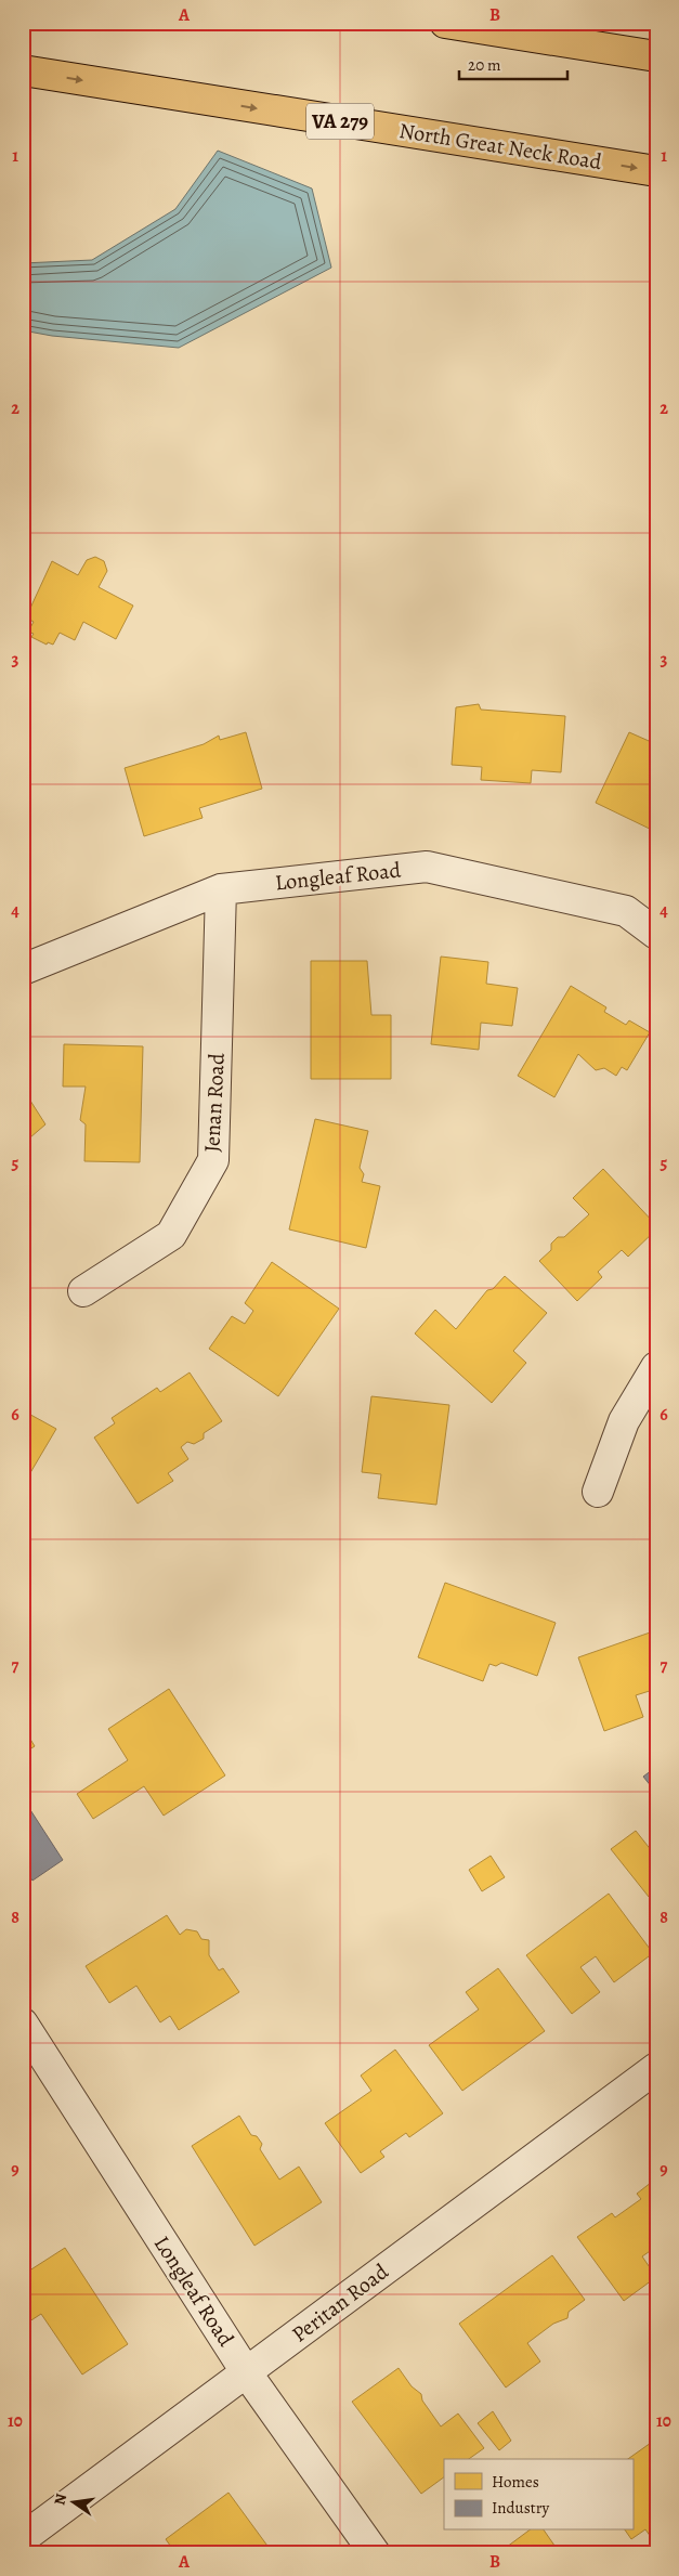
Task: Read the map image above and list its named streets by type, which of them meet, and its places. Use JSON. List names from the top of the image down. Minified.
{"streets":{"main road":["VA 279","North Great Neck Road"],"street":["Longleaf Road","Jenan Road","Peritan Road"]},"crossings":[["Longleaf Road","Jenan Road"],["Longleaf Road","Peritan Road"]],"legend":["Homes","Industry"],"scale_bar":"20 m","north":"left","grid":{"columns":["A","B"],"rows":["1","2","3","4","5","6","7","8","9","10"]}}
